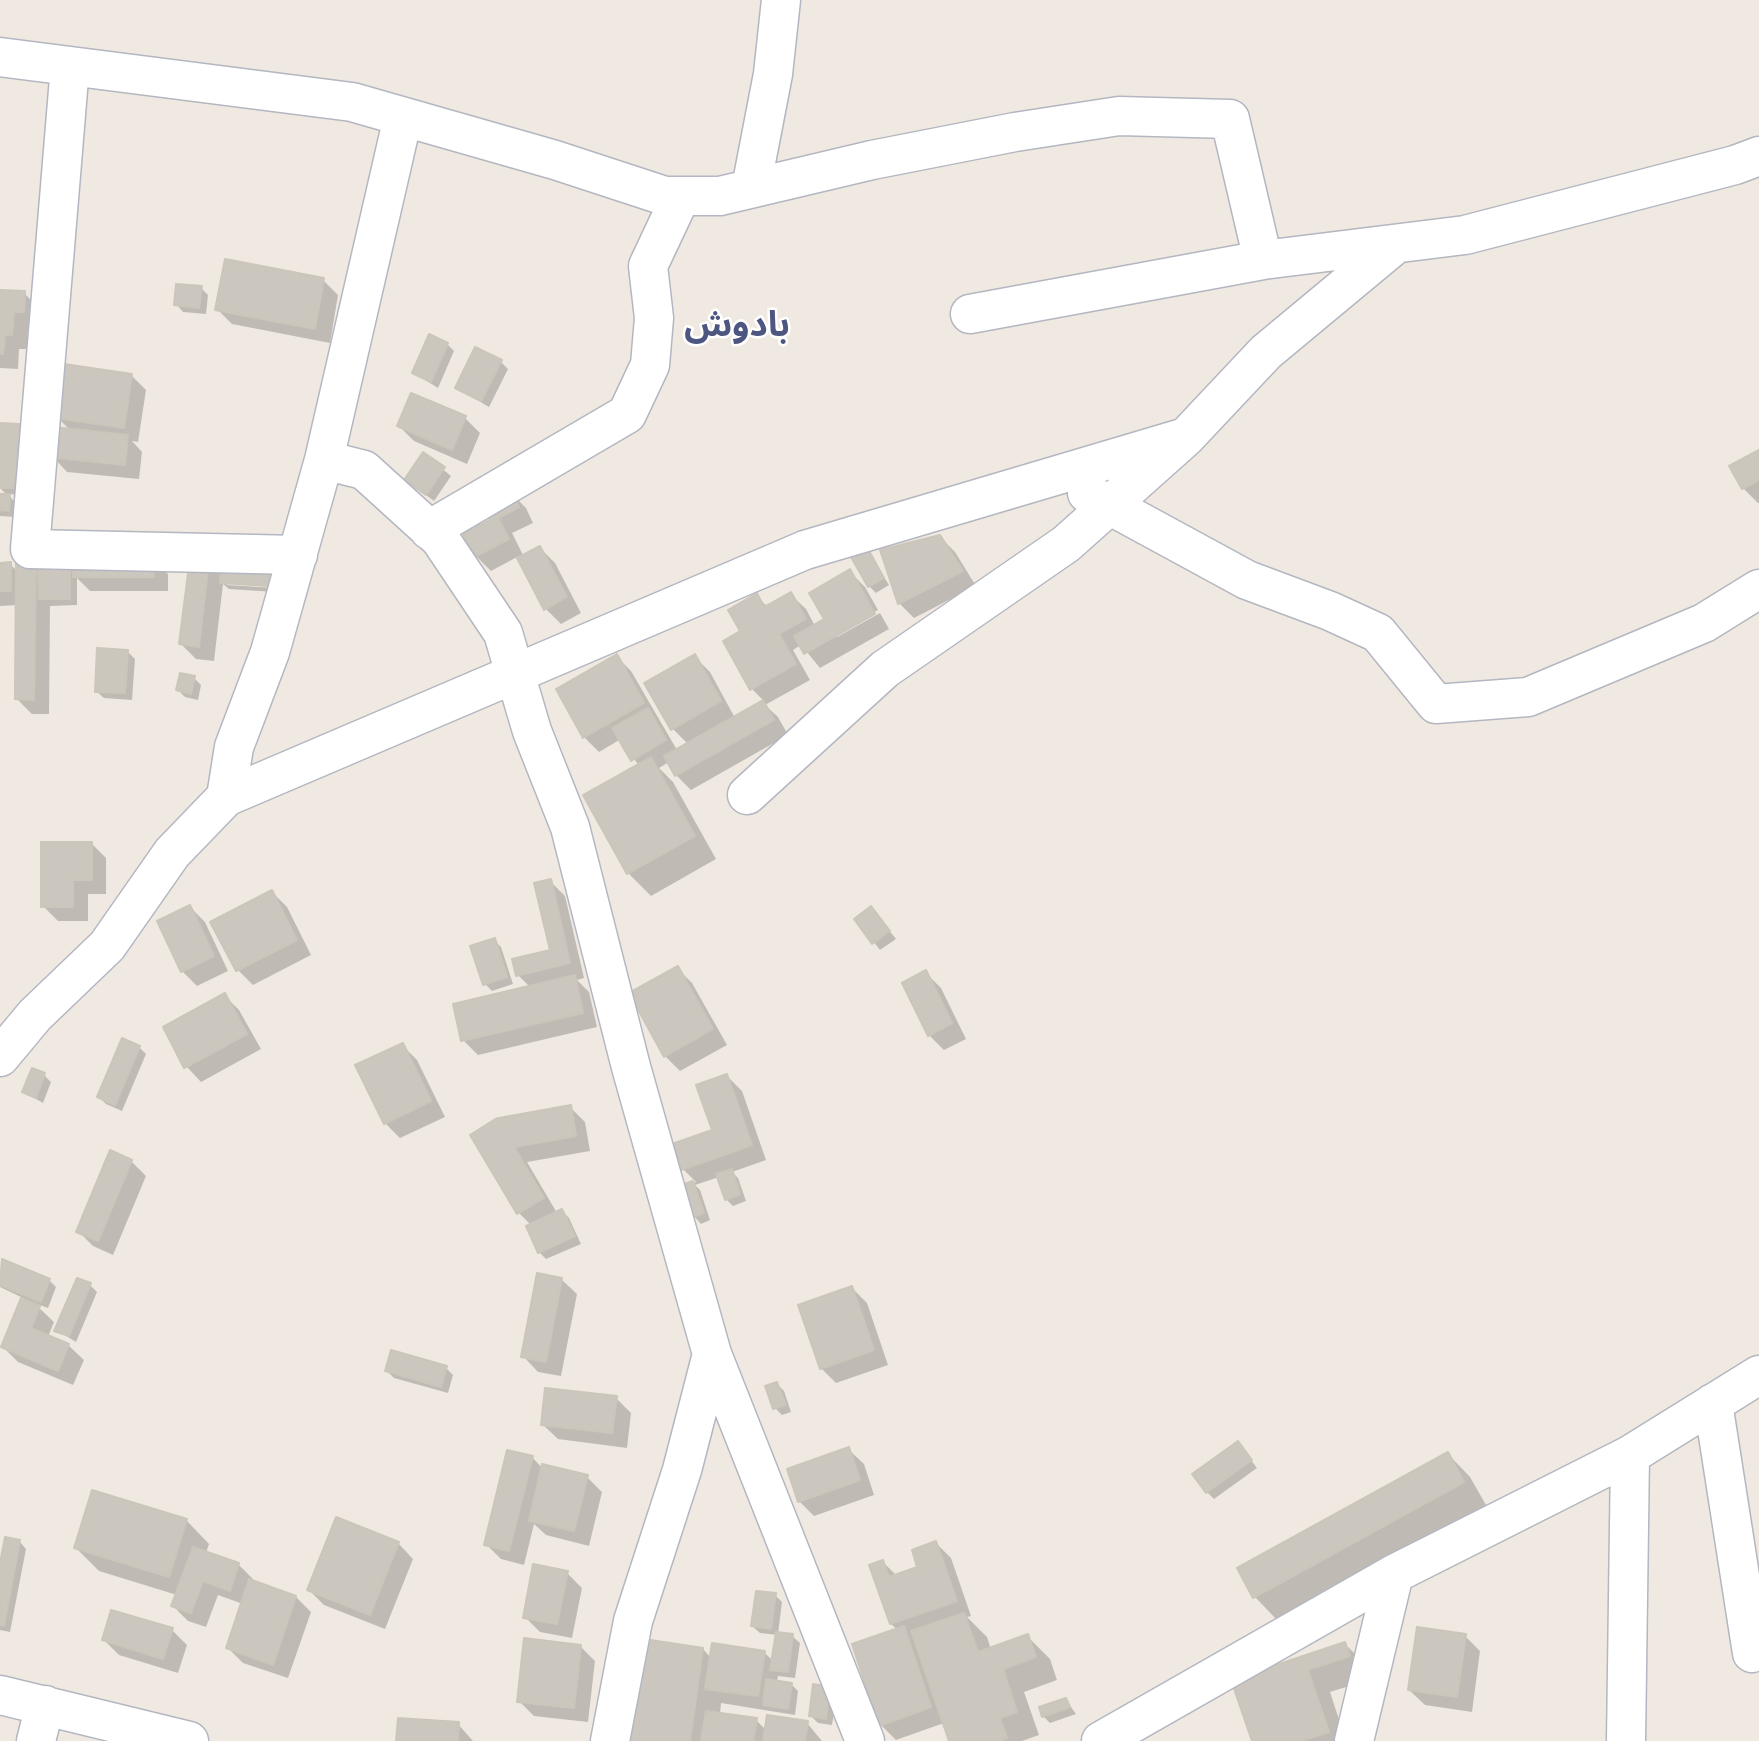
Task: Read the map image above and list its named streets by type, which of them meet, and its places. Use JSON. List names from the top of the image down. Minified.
{"districts":["بادوش"]}
